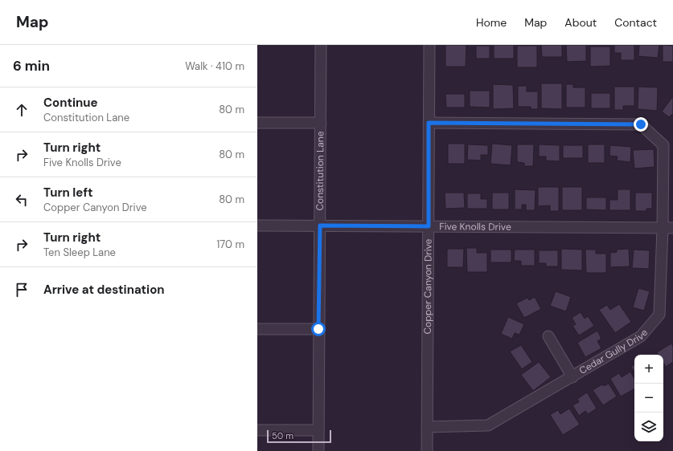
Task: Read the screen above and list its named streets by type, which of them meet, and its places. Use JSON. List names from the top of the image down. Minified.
{"streets":{"street":["Constitution Lane","Five Knolls Drive","Copper Canyon Drive","Cedar Gully Drive"]},"crossings":[["Constitution Lane","Five Knolls Drive"],["Five Knolls Drive","Copper Canyon Drive"],["Five Knolls Drive","Cedar Gully Drive"],["Copper Canyon Drive","Cedar Gully Drive"]],"scale_bar":"50 m","page":{"header":"Map","nav":["Home","Map","About","Contact"],"heading":["6 min","Walk · 410 m"],"list":[["Continue","Constitution Lane","80 m"],["Turn right","Five Knolls Drive","80 m"],["Turn left","Copper Canyon Drive","80 m"],["Turn right","Ten Sleep Lane","170 m"],"Arrive at destination"],"map_buttons":["+","−"],"scale":"50 m"}}
